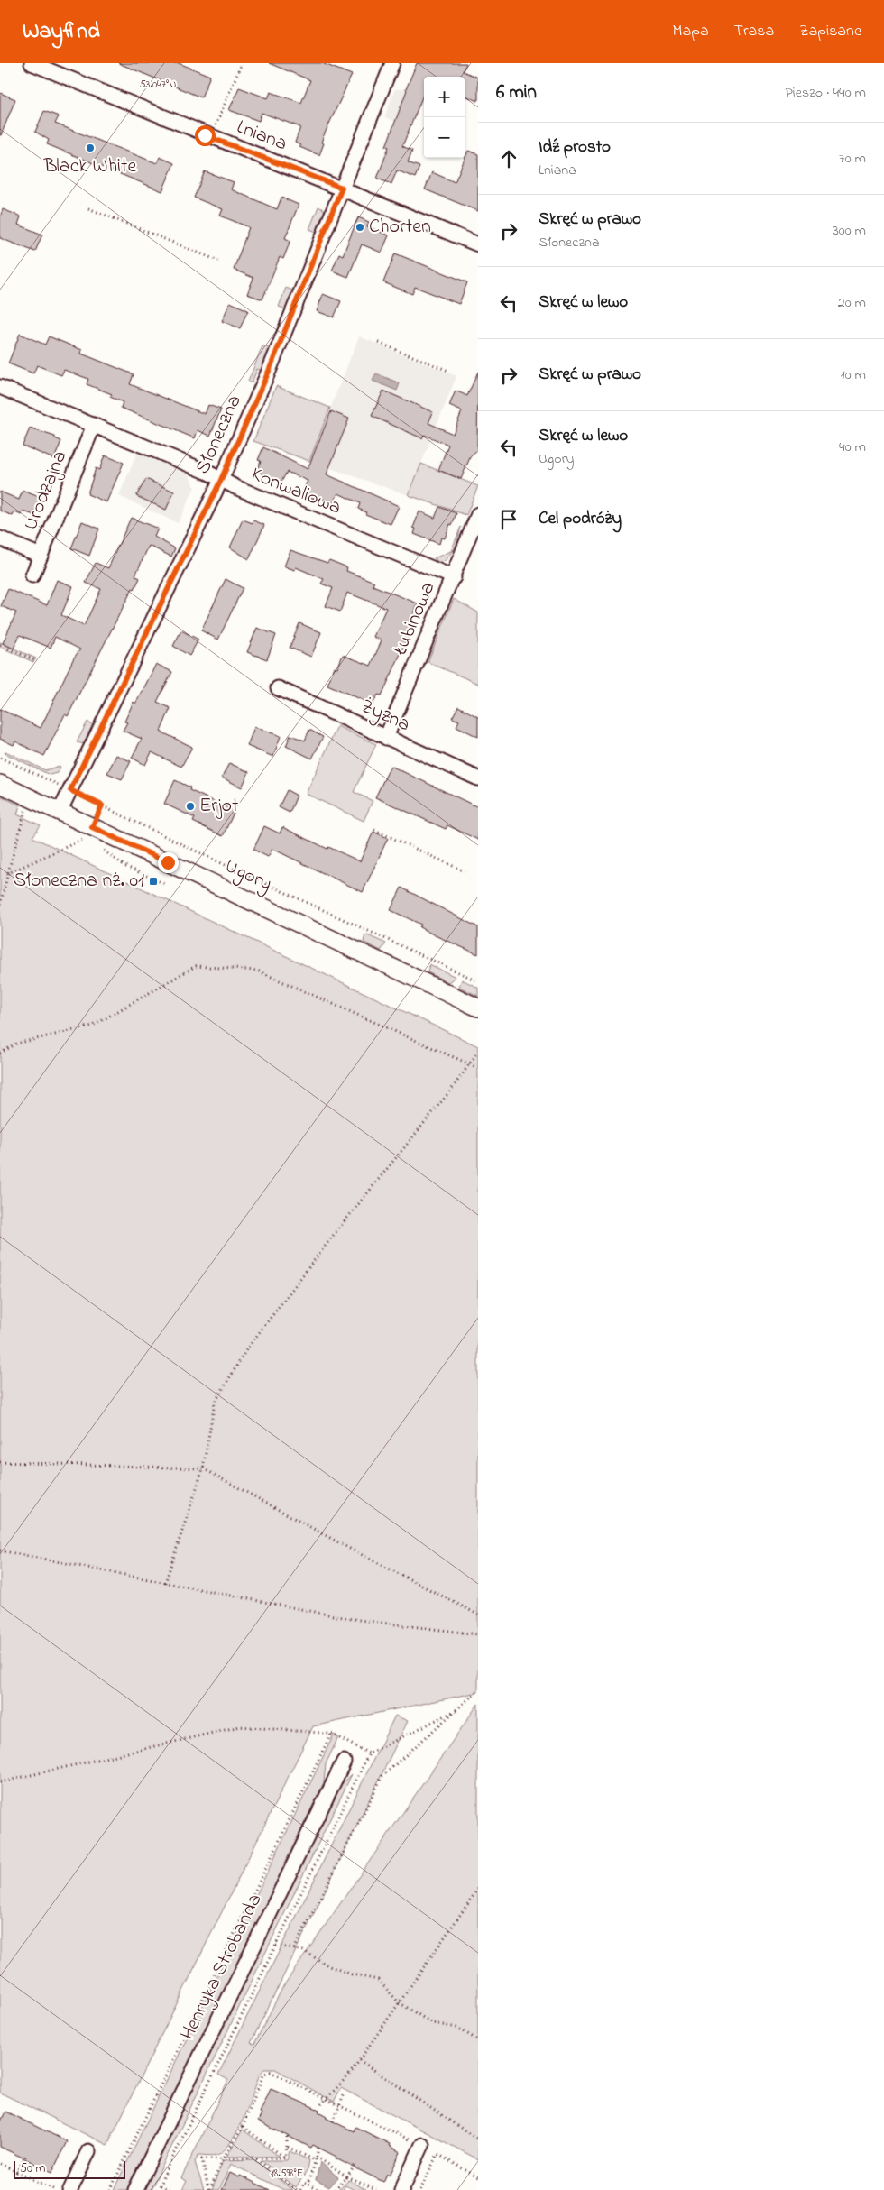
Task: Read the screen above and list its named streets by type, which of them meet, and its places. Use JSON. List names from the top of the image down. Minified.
{"streets":{"street":["Lniana","Słoneczna","Urodzajna","Konwaliowa","Łubinowa","Żyzna","Ugory","Henryka Strobanda"]},"crossings":[["Lniana","Słoneczna"],["Słoneczna","Konwaliowa"],["Słoneczna","Ugory"],["Urodzajna","Konwaliowa"],["Konwaliowa","Łubinowa"],["Łubinowa","Żyzna"]],"places":{"other":["Black White","Chorten","Erjot"],"transit":["Słoneczna nż. 01"]},"scale_bar":"50 m","page":{"header":"Wayfind","nav":["Mapa","Trasa","Zapisane"],"heading":["6 min","Pieszo · 440 m"],"map_buttons":["+","−"],"list":[["Idź prosto","Lniana","70 m"],["Skręć w prawo","Słoneczna","300 m"],["Skręć w lewo","20 m"],["Skręć w prawo","10 m"],["Skręć w lewo","Ugory","40 m"],"Cel podróży"],"scale":"50 m"},"coordinates":["53.047°N","18.598°E"]}
